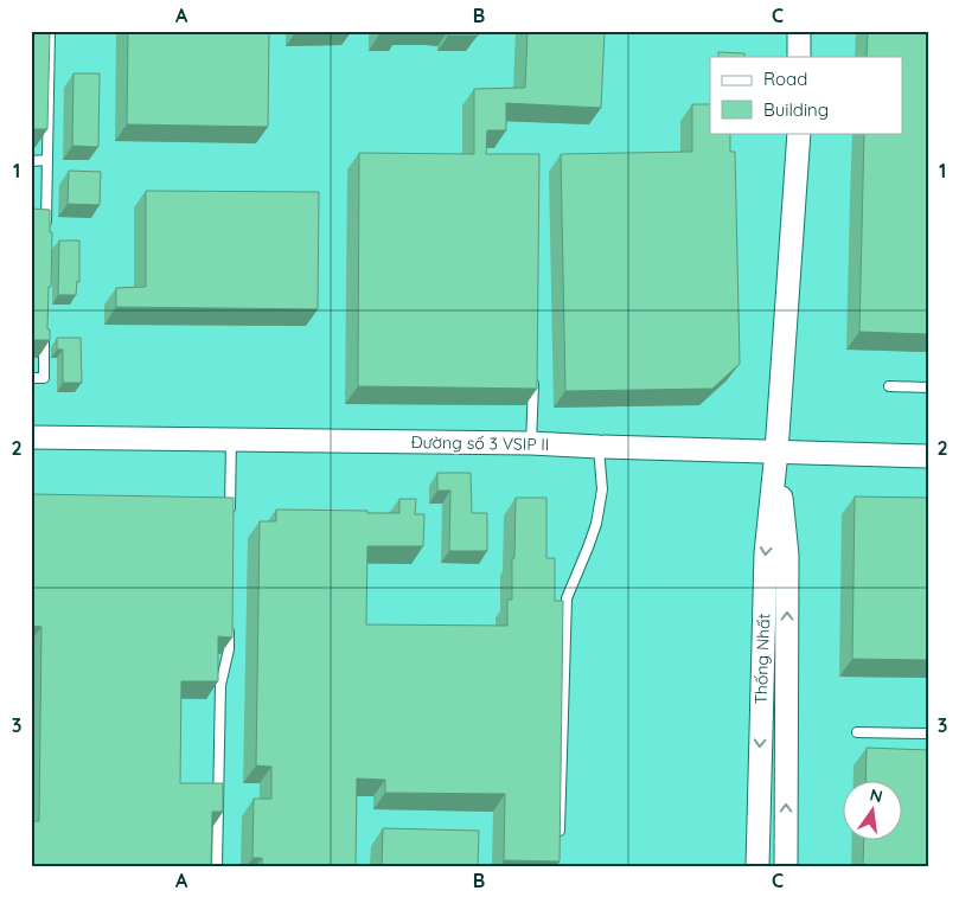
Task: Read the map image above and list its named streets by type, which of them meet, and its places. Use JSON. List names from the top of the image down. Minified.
{"streets":{"street":["Đường số 3 VSIP II","Thống Nhất"]},"crossings":[["Đường số 3 VSIP II","Thống Nhất"]],"legend":["Road","Building"],"north":"top","grid":{"columns":["A","B","C"],"rows":["1","2","3"]}}
